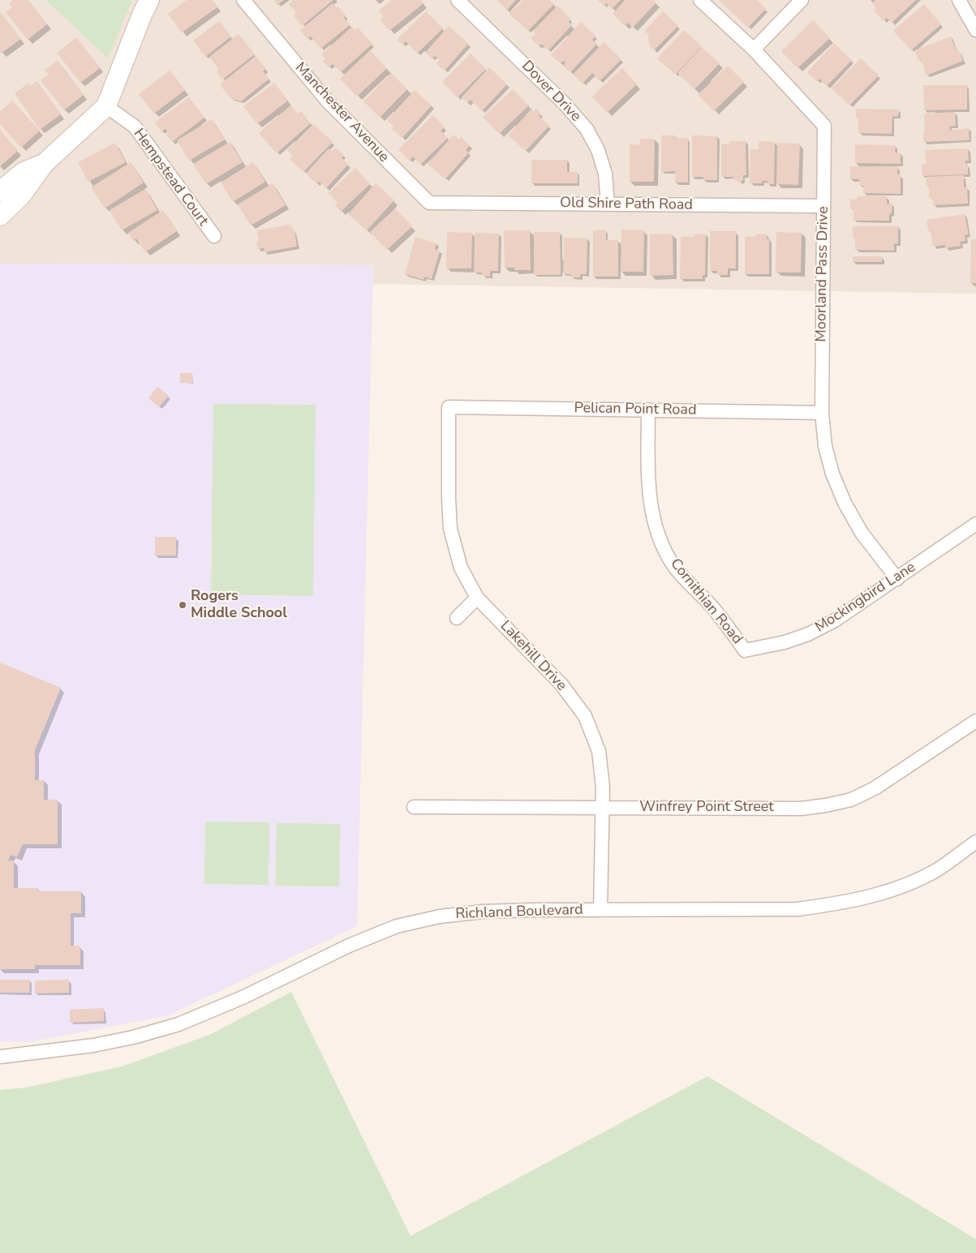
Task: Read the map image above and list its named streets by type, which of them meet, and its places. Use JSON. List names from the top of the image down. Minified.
{"streets":{"street":["Dover Drive","Manchester Avenue","Hempstead Court","Old Shire Path Road","Moorland Pass Drive","Pelican Point Road","Mockingbird Lane","Cornithian Road","Lakehill Drive","Winfrey Point Street","Richland Boulevard"]},"crossings":[["Dover Drive","Old Shire Path Road"],["Manchester Avenue","Old Shire Path Road"],["Old Shire Path Road","Moorland Pass Drive"],["Moorland Pass Drive","Pelican Point Road"],["Moorland Pass Drive","Mockingbird Lane"],["Pelican Point Road","Cornithian Road"],["Pelican Point Road","Lakehill Drive"],["Mockingbird Lane","Cornithian Road"],["Lakehill Drive","Winfrey Point Street"],["Lakehill Drive","Richland Boulevard"]],"places":["Rogers Middle School"]}
